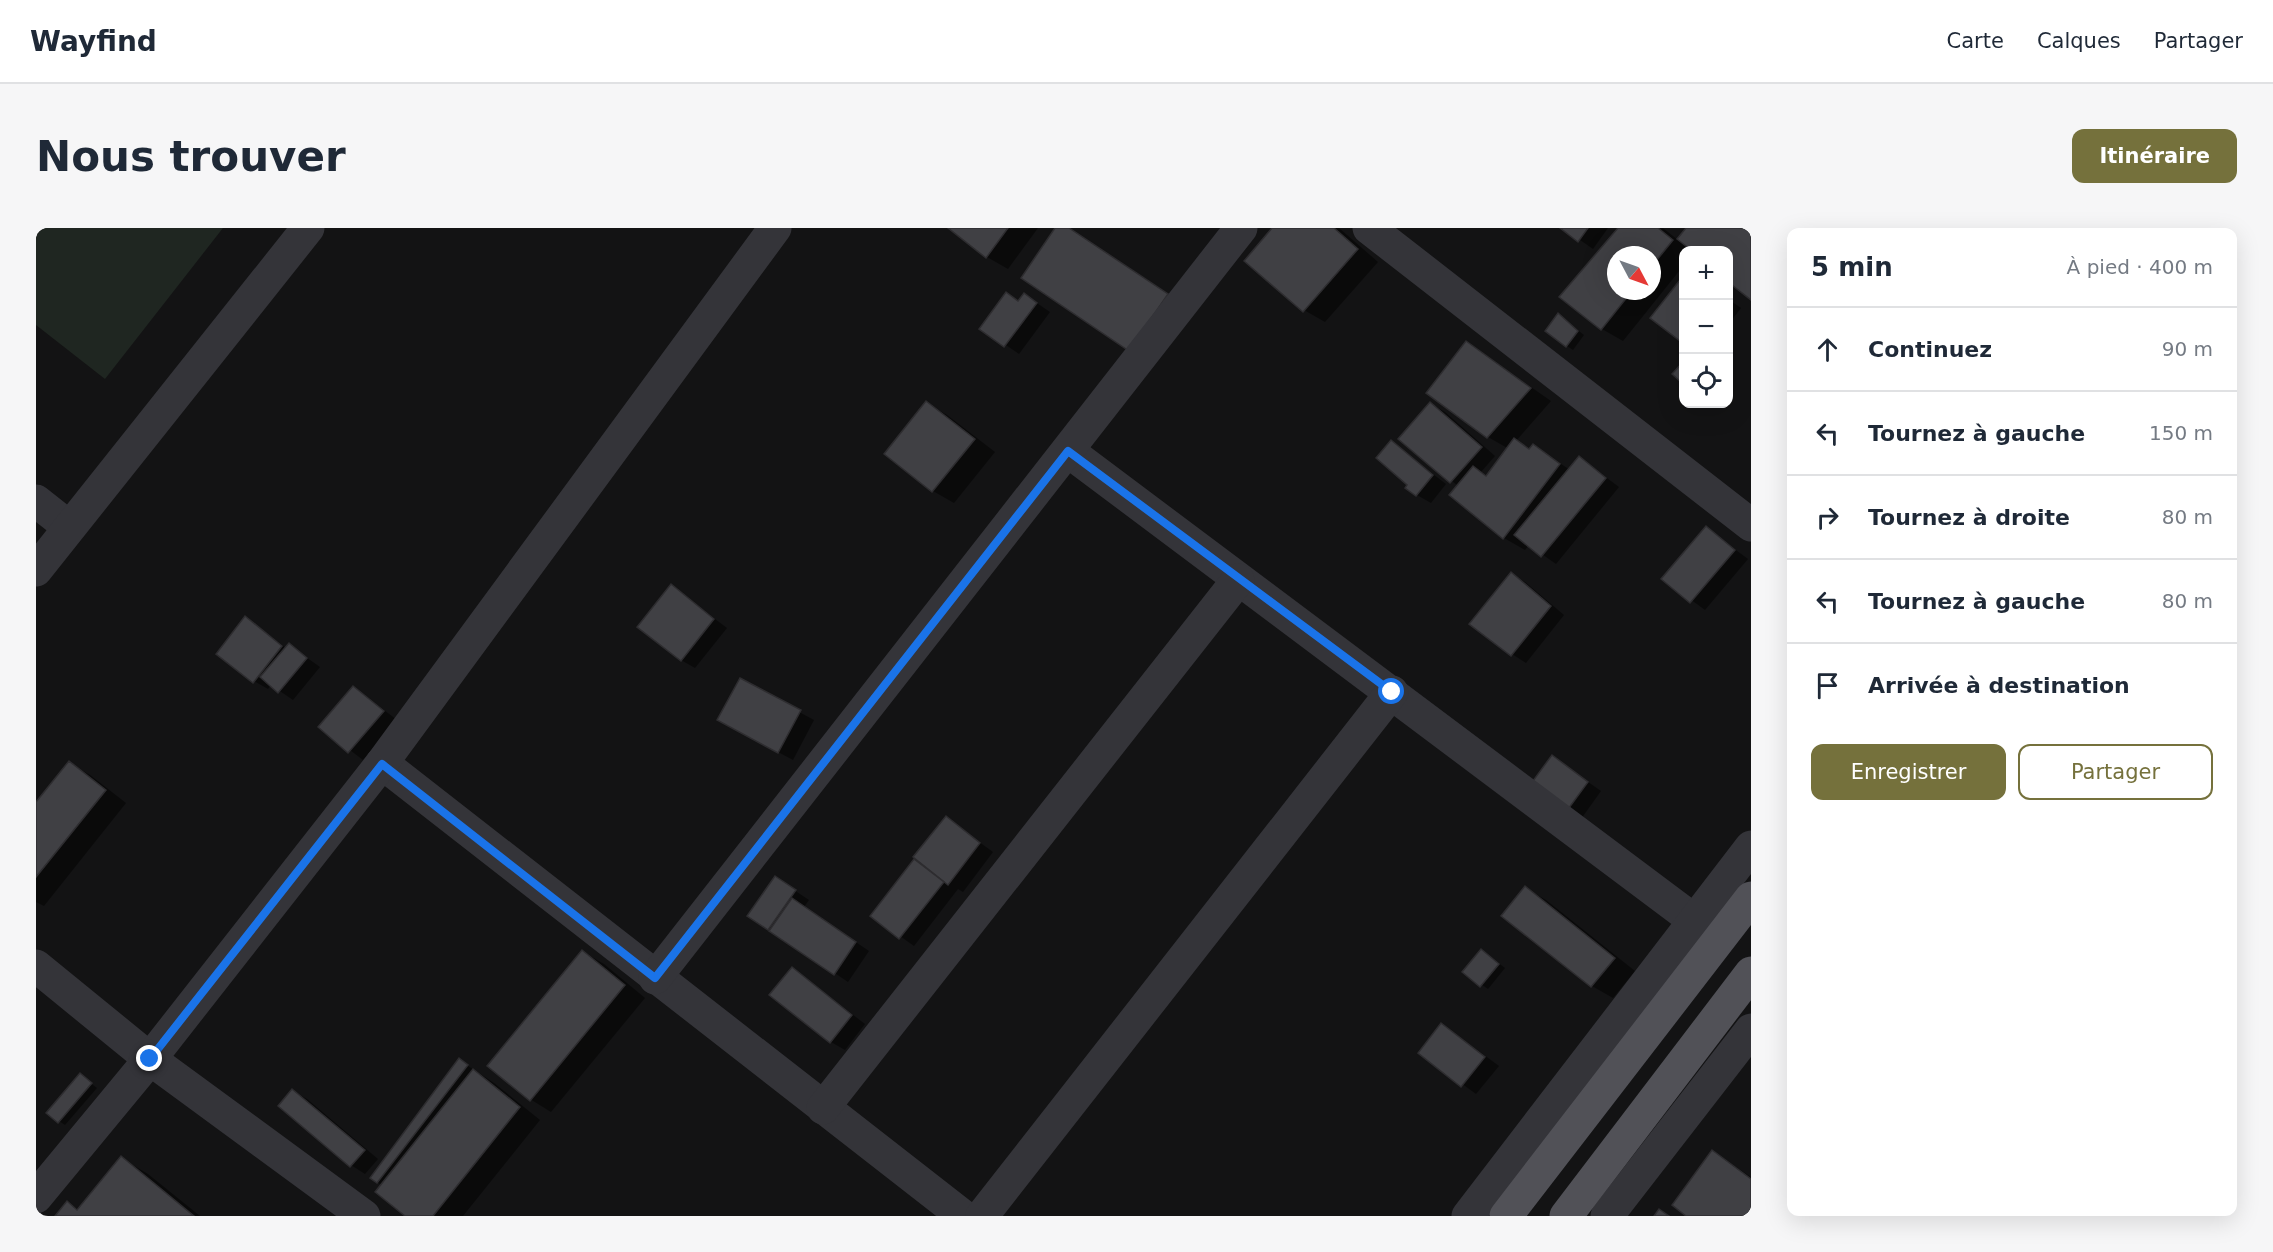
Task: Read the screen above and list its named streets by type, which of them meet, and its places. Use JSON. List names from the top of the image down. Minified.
{"north":"bottom right","page":{"header":"Wayfind","nav":["Carte","Calques","Partager"],"buttons":["Itinéraire",["Enregistrer","Partager"]],"title":"Nous trouver","heading":["5 min","À pied · 400 m"],"map_buttons":["+","−"],"list":[["Continuez","90 m"],["Tournez à gauche","150 m"],["Tournez à droite","80 m"],["Tournez à gauche","80 m"],"Arrivée à destination"]}}
